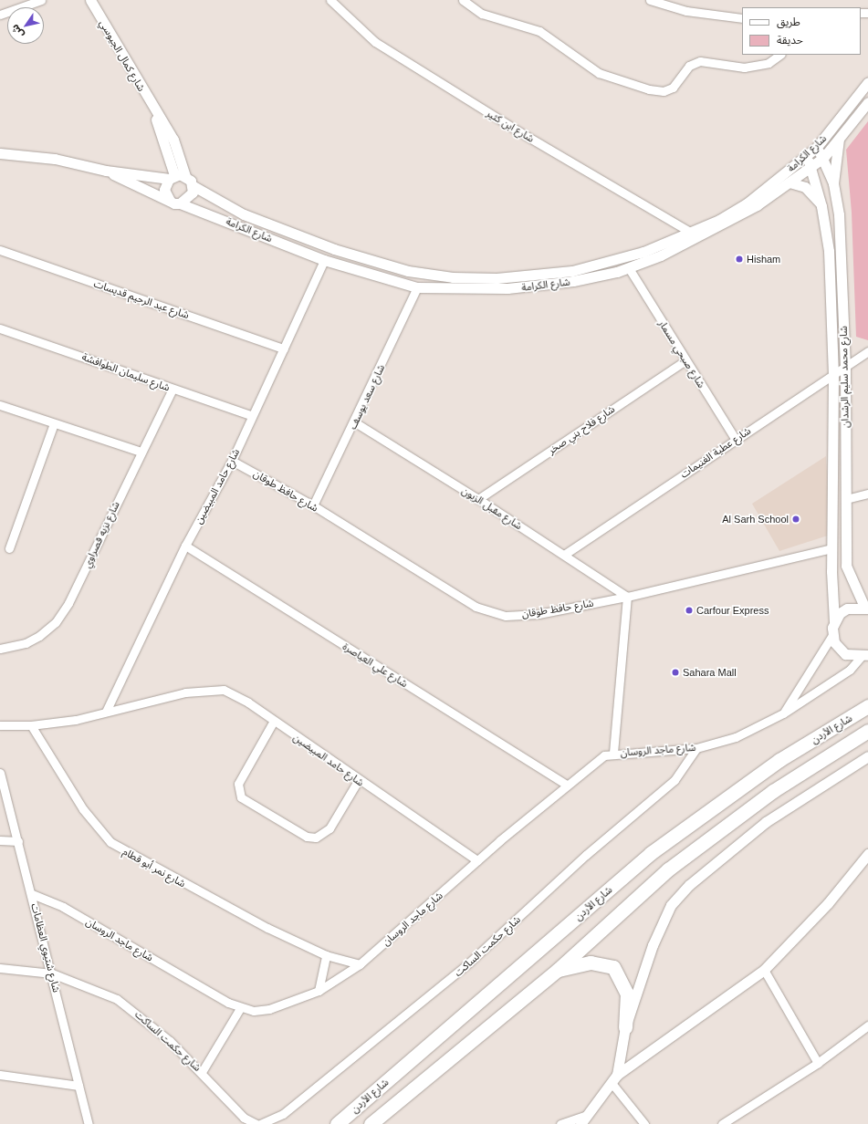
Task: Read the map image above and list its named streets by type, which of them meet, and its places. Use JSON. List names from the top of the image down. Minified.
{"streets":{"highway":["شارع الأردن"],"street":["شارع كمال الجيوسي","شارع ابن كثير","شارع الكرامة","شارع عبد الرحيم قديسات","شارع صبحي مسمار","شارع سليمان الطوافشة","شارع محمد سليم الرشدان","شارع سعد يوسف","شارع فلاح بني صخر","شارع عطية الغنيمات","شارع حامد المبيضين","شارع حافظ طوقان","شارع مقبل الزبون","شارع نزيه قصراوي","شارع علي العياصرة","شارع ماجد الروسان","شارع نمر أبو قطام","شارع حكمت الساكت","شارع شتيوي العظامات"]},"crossings":[["شارع كمال الجيوسي","شارع الكرامة"],["شارع ابن كثير","شارع الكرامة"],["شارع الكرامة","شارع صبحي مسمار"],["شارع الكرامة","شارع محمد سليم الرشدان"],["شارع الكرامة","شارع سعد يوسف"],["شارع الكرامة","شارع حامد المبيضين"],["شارع عبد الرحيم قديسات","شارع حامد المبيضين"],["شارع صبحي مسمار","شارع فلاح بني صخر"],["شارع صبحي مسمار","شارع عطية الغنيمات"],["شارع سليمان الطوافشة","شارع حامد المبيضين"],["شارع سليمان الطوافشة","شارع نزيه قصراوي"],["شارع محمد سليم الرشدان","شارع عطية الغنيمات"],["شارع محمد سليم الرشدان","شارع حافظ طوقان"],["شارع سعد يوسف","شارع حافظ طوقان"],["شارع سعد يوسف","شارع مقبل الزبون"],["شارع فلاح بني صخر","شارع مقبل الزبون"],["شارع عطية الغنيمات","شارع مقبل الزبون"],["شارع حامد المبيضين","شارع حافظ طوقان"],["شارع حامد المبيضين","شارع علي العياصرة"],["شارع حامد المبيضين","شارع ماجد الروسان"],["شارع حامد المبيضين","شارع نمر أبو قطام"],["شارع حافظ طوقان","شارع مقبل الزبون"],["شارع علي العياصرة","شارع ماجد الروسان"],["شارع ماجد الروسان","شارع نمر أبو قطام"],["شارع ماجد الروسان","شارع حكمت الساكت"],["شارع ماجد الروسان","شارع شتيوي العظامات"],["شارع حكمت الساكت","شارع شتيوي العظامات"]],"places":["Hisham","Al Sarh School","Carfour Express","Sahara Mall"],"legend":["طريق","حديقة"],"north":"bottom left"}
